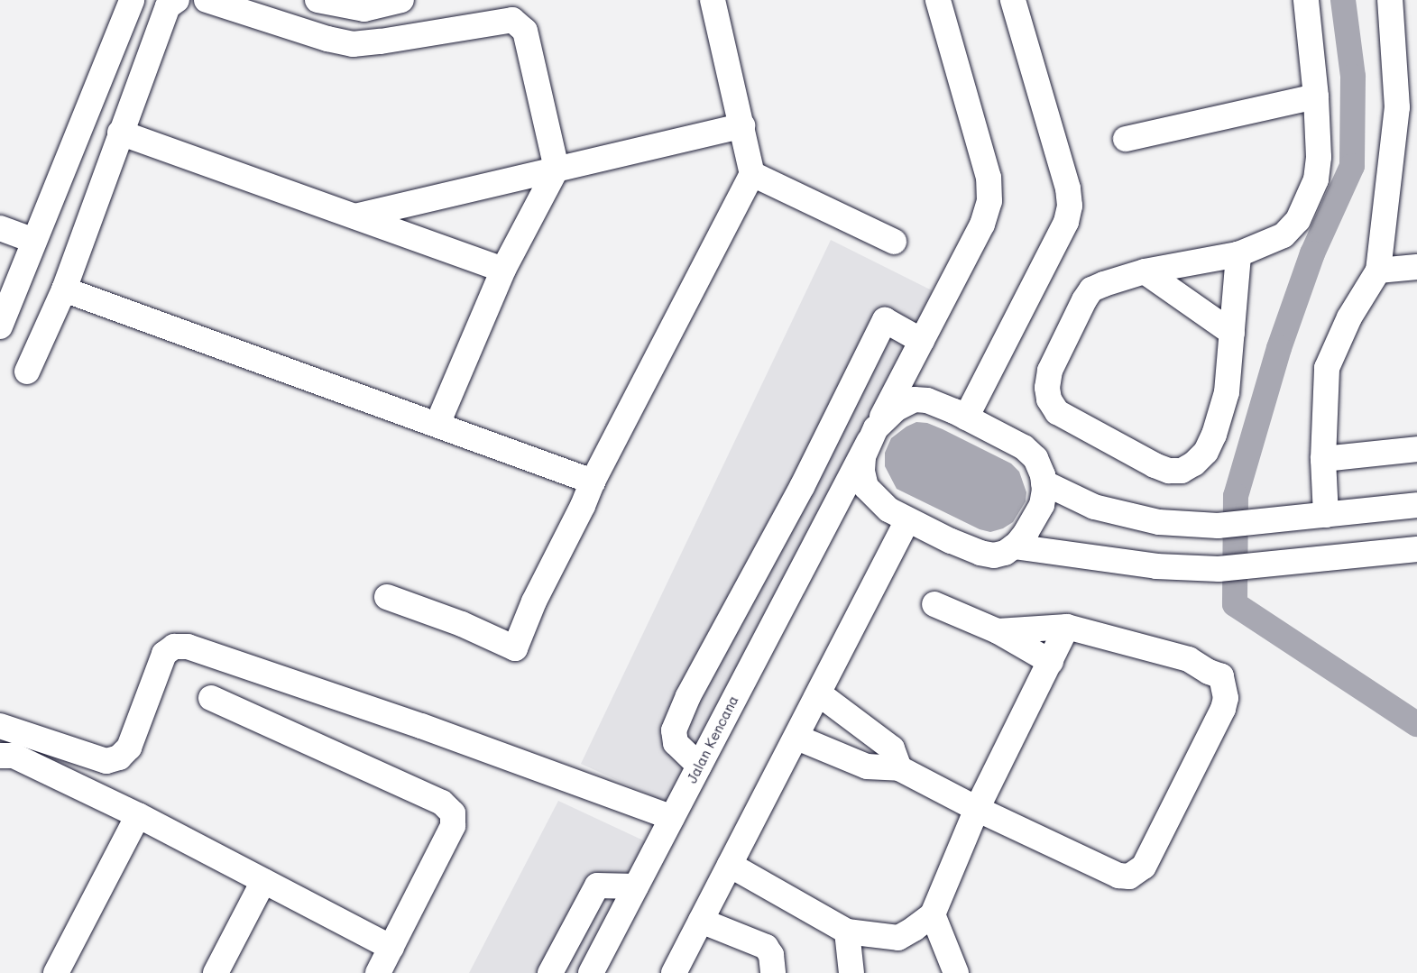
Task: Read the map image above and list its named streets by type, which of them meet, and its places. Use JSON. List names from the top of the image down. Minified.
{"streets":{"street":["Jalan Kencana"]}}
